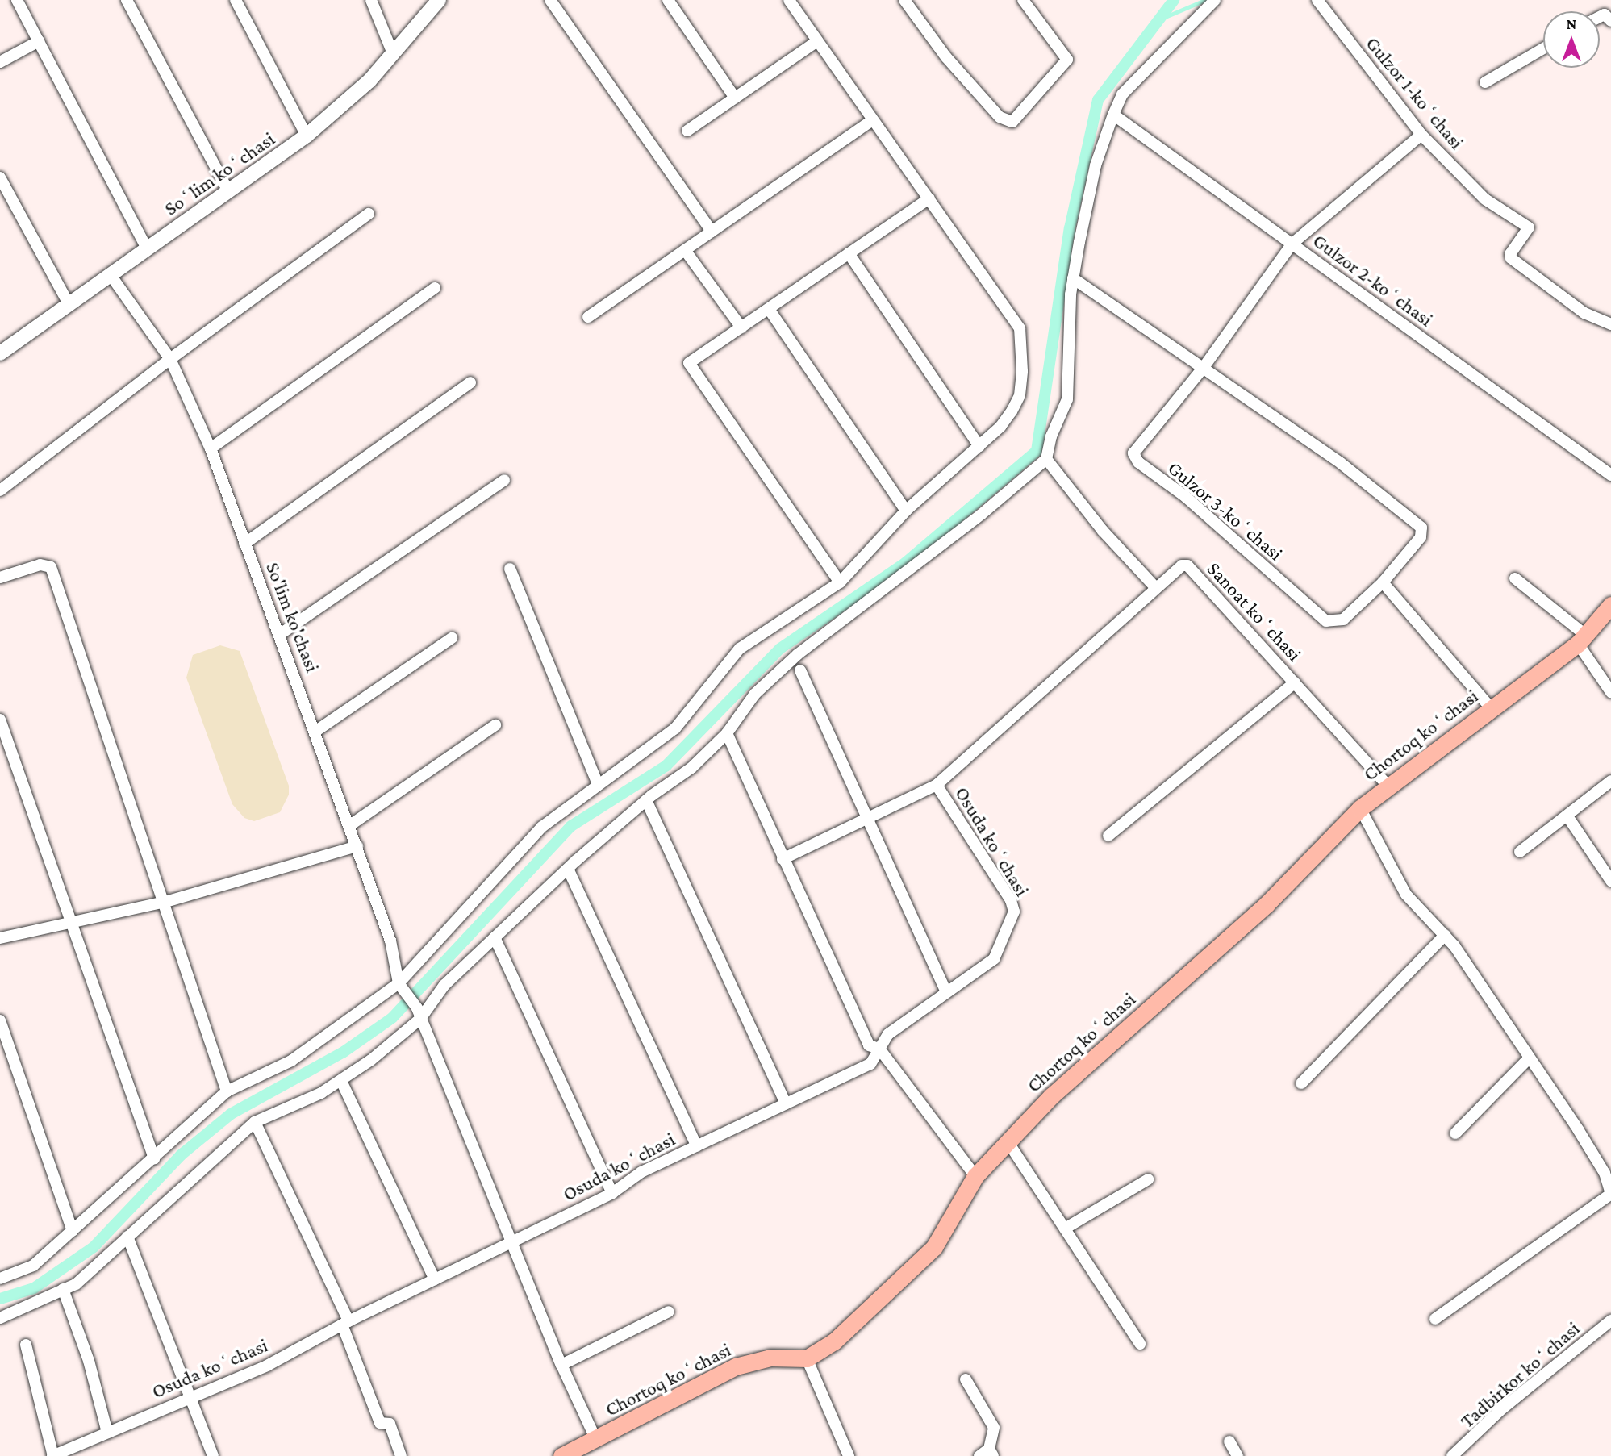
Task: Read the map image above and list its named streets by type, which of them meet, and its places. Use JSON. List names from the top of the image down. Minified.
{"streets":{"main road":["Chortoq koʻchasi"],"street":["Gulzor 1-koʻchasi","Soʻlim koʻchasi","Gulzor 2-koʻchasi","Gulzor 3-koʻchasi","Sanoat koʻchasi","So'lim ko'chasi","Osuda koʻchasi","Tadbirkor koʻchasi"]},"crossings":[["Soʻlim koʻchasi","So'lim ko'chasi"],["Sanoat koʻchasi","Chortoq koʻchasi"]],"north":"top"}
